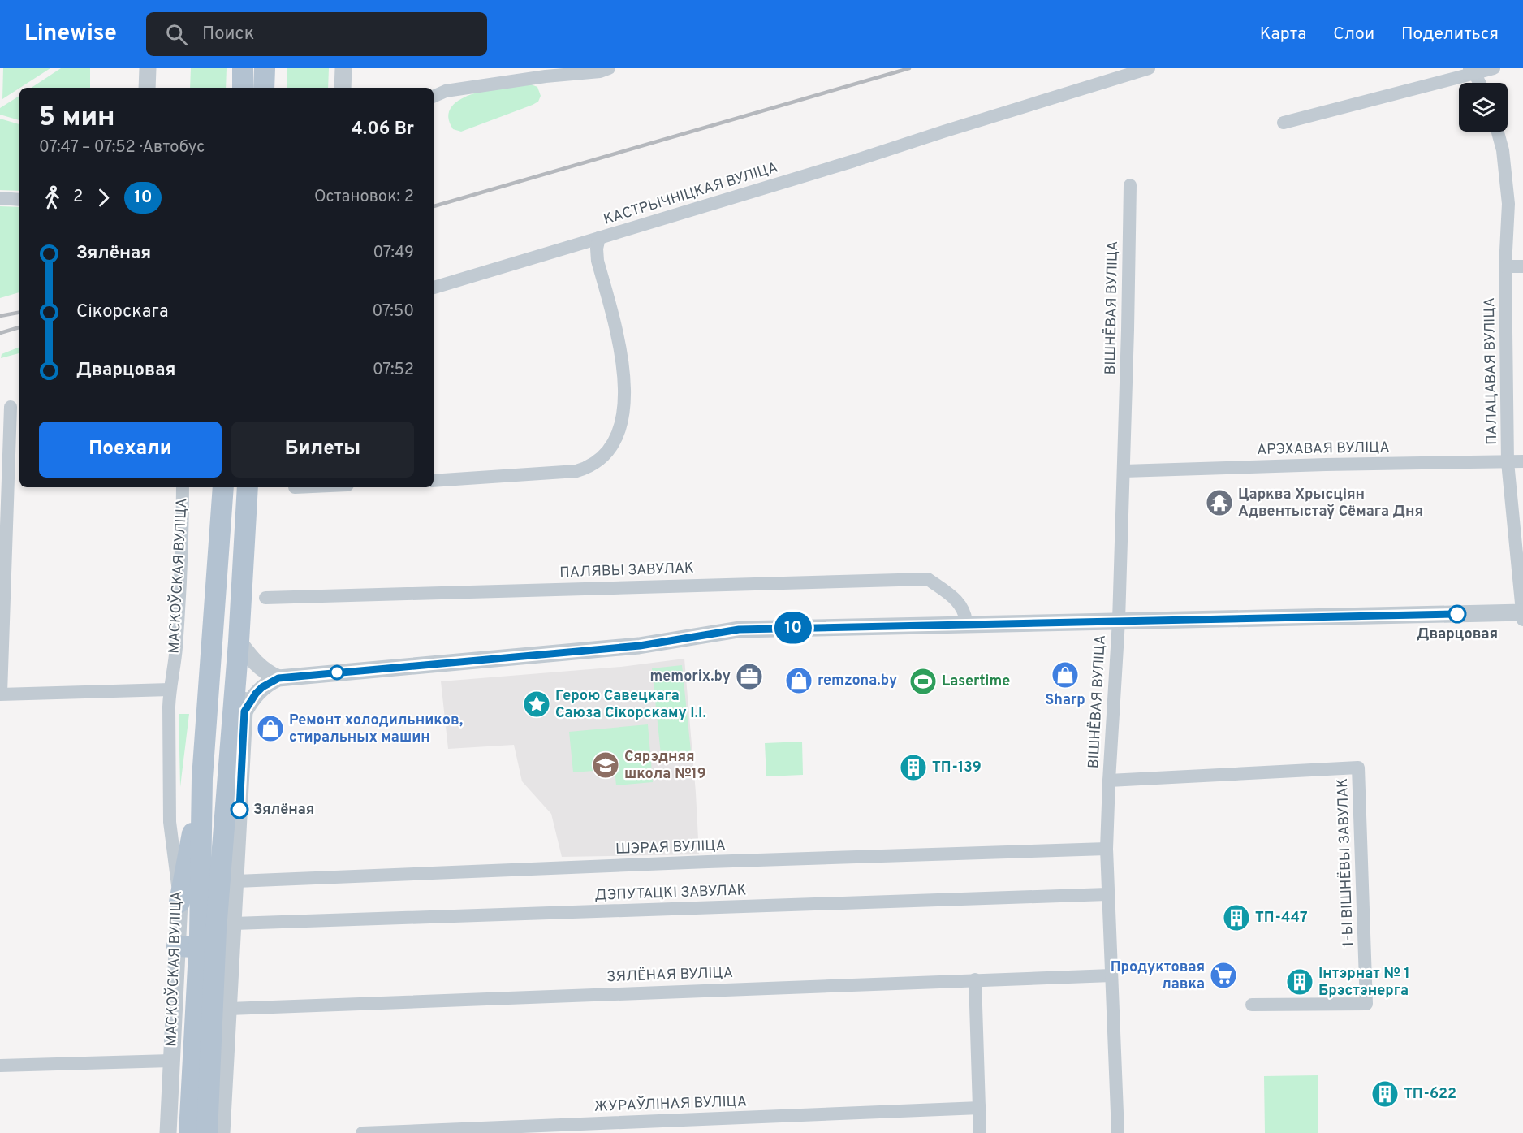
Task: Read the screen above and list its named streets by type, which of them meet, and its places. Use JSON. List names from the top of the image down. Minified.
{"streets":{"main road":["МАСКОЎСКАЯ ВУЛІЦА"],"street":["КАСТРЫЧНІЦКАЯ ВУЛІЦА","ВІШНЁВАЯ ВУЛІЦА","ПАЛАЦАВАЯ ВУЛІЦА","АРЭХАВАЯ ВУЛІЦА","ПАЛЯВЫ ЗАВУЛАК","ШЭРАЯ ВУЛІЦА","1-Ы ВІШНЁВЫ ЗАВУЛАК","ДЭПУТАЦКІ ЗАВУЛАК","ЗЯЛЁНАЯ ВУЛІЦА","ЖУРАЎЛІНАЯ ВУЛІЦА"]},"crossings":[["ВІШНЁВАЯ ВУЛІЦА","АРЭХАВАЯ ВУЛІЦА"],["ВІШНЁВАЯ ВУЛІЦА","ШЭРАЯ ВУЛІЦА"],["ВІШНЁВАЯ ВУЛІЦА","1-Ы ВІШНЁВЫ ЗАВУЛАК"],["ВІШНЁВАЯ ВУЛІЦА","ДЭПУТАЦКІ ЗАВУЛАК"],["ВІШНЁВАЯ ВУЛІЦА","ЗЯЛЁНАЯ ВУЛІЦА"],["ПАЛАЦАВАЯ ВУЛІЦА","АРЭХАВАЯ ВУЛІЦА"],["МАСКОЎСКАЯ ВУЛІЦА","ШЭРАЯ ВУЛІЦА"],["МАСКОЎСКАЯ ВУЛІЦА","ДЭПУТАЦКІ ЗАВУЛАК"],["МАСКОЎСКАЯ ВУЛІЦА","ЗЯЛЁНАЯ ВУЛІЦА"]],"places":{"temple":["Царква Хрысціян Адвентыстаў Сёмага Дня"],"other":["Дварцовая","Зялёная"],"shop":["Sharp","remzona.by","Ремонт холодильников, стиральных машин"],"office":["memorix.by"],"sports":["Lasertime"],"place":["Герою Савецкага Саюза Сікорскаму І.І."],"school or university":["Сярэдняя школа №19"],"building":["ТП-139","ТП-447","Інтэрнат № 1 Брэстэнерга","ТП-622"],"supermarket":["Продуктовая лавка"]},"lines":["bus line 10"],"page":{"header":"Linewise","search":"Поиск","nav":["Карта","Слои","Поделиться"],"on_map":"10","heading":["5 мин","07:47 – 07:52 · Автобус","4.06 Br"],"legs":["2","10","Остановок: 2"],"list":[{"name":"Зялёная","value":"07:49"},{"name":"Сікорскага","value":"07:50"},{"name":"Дварцовая","value":"07:52"}],"buttons":["Поехали","Билеты"]}}
